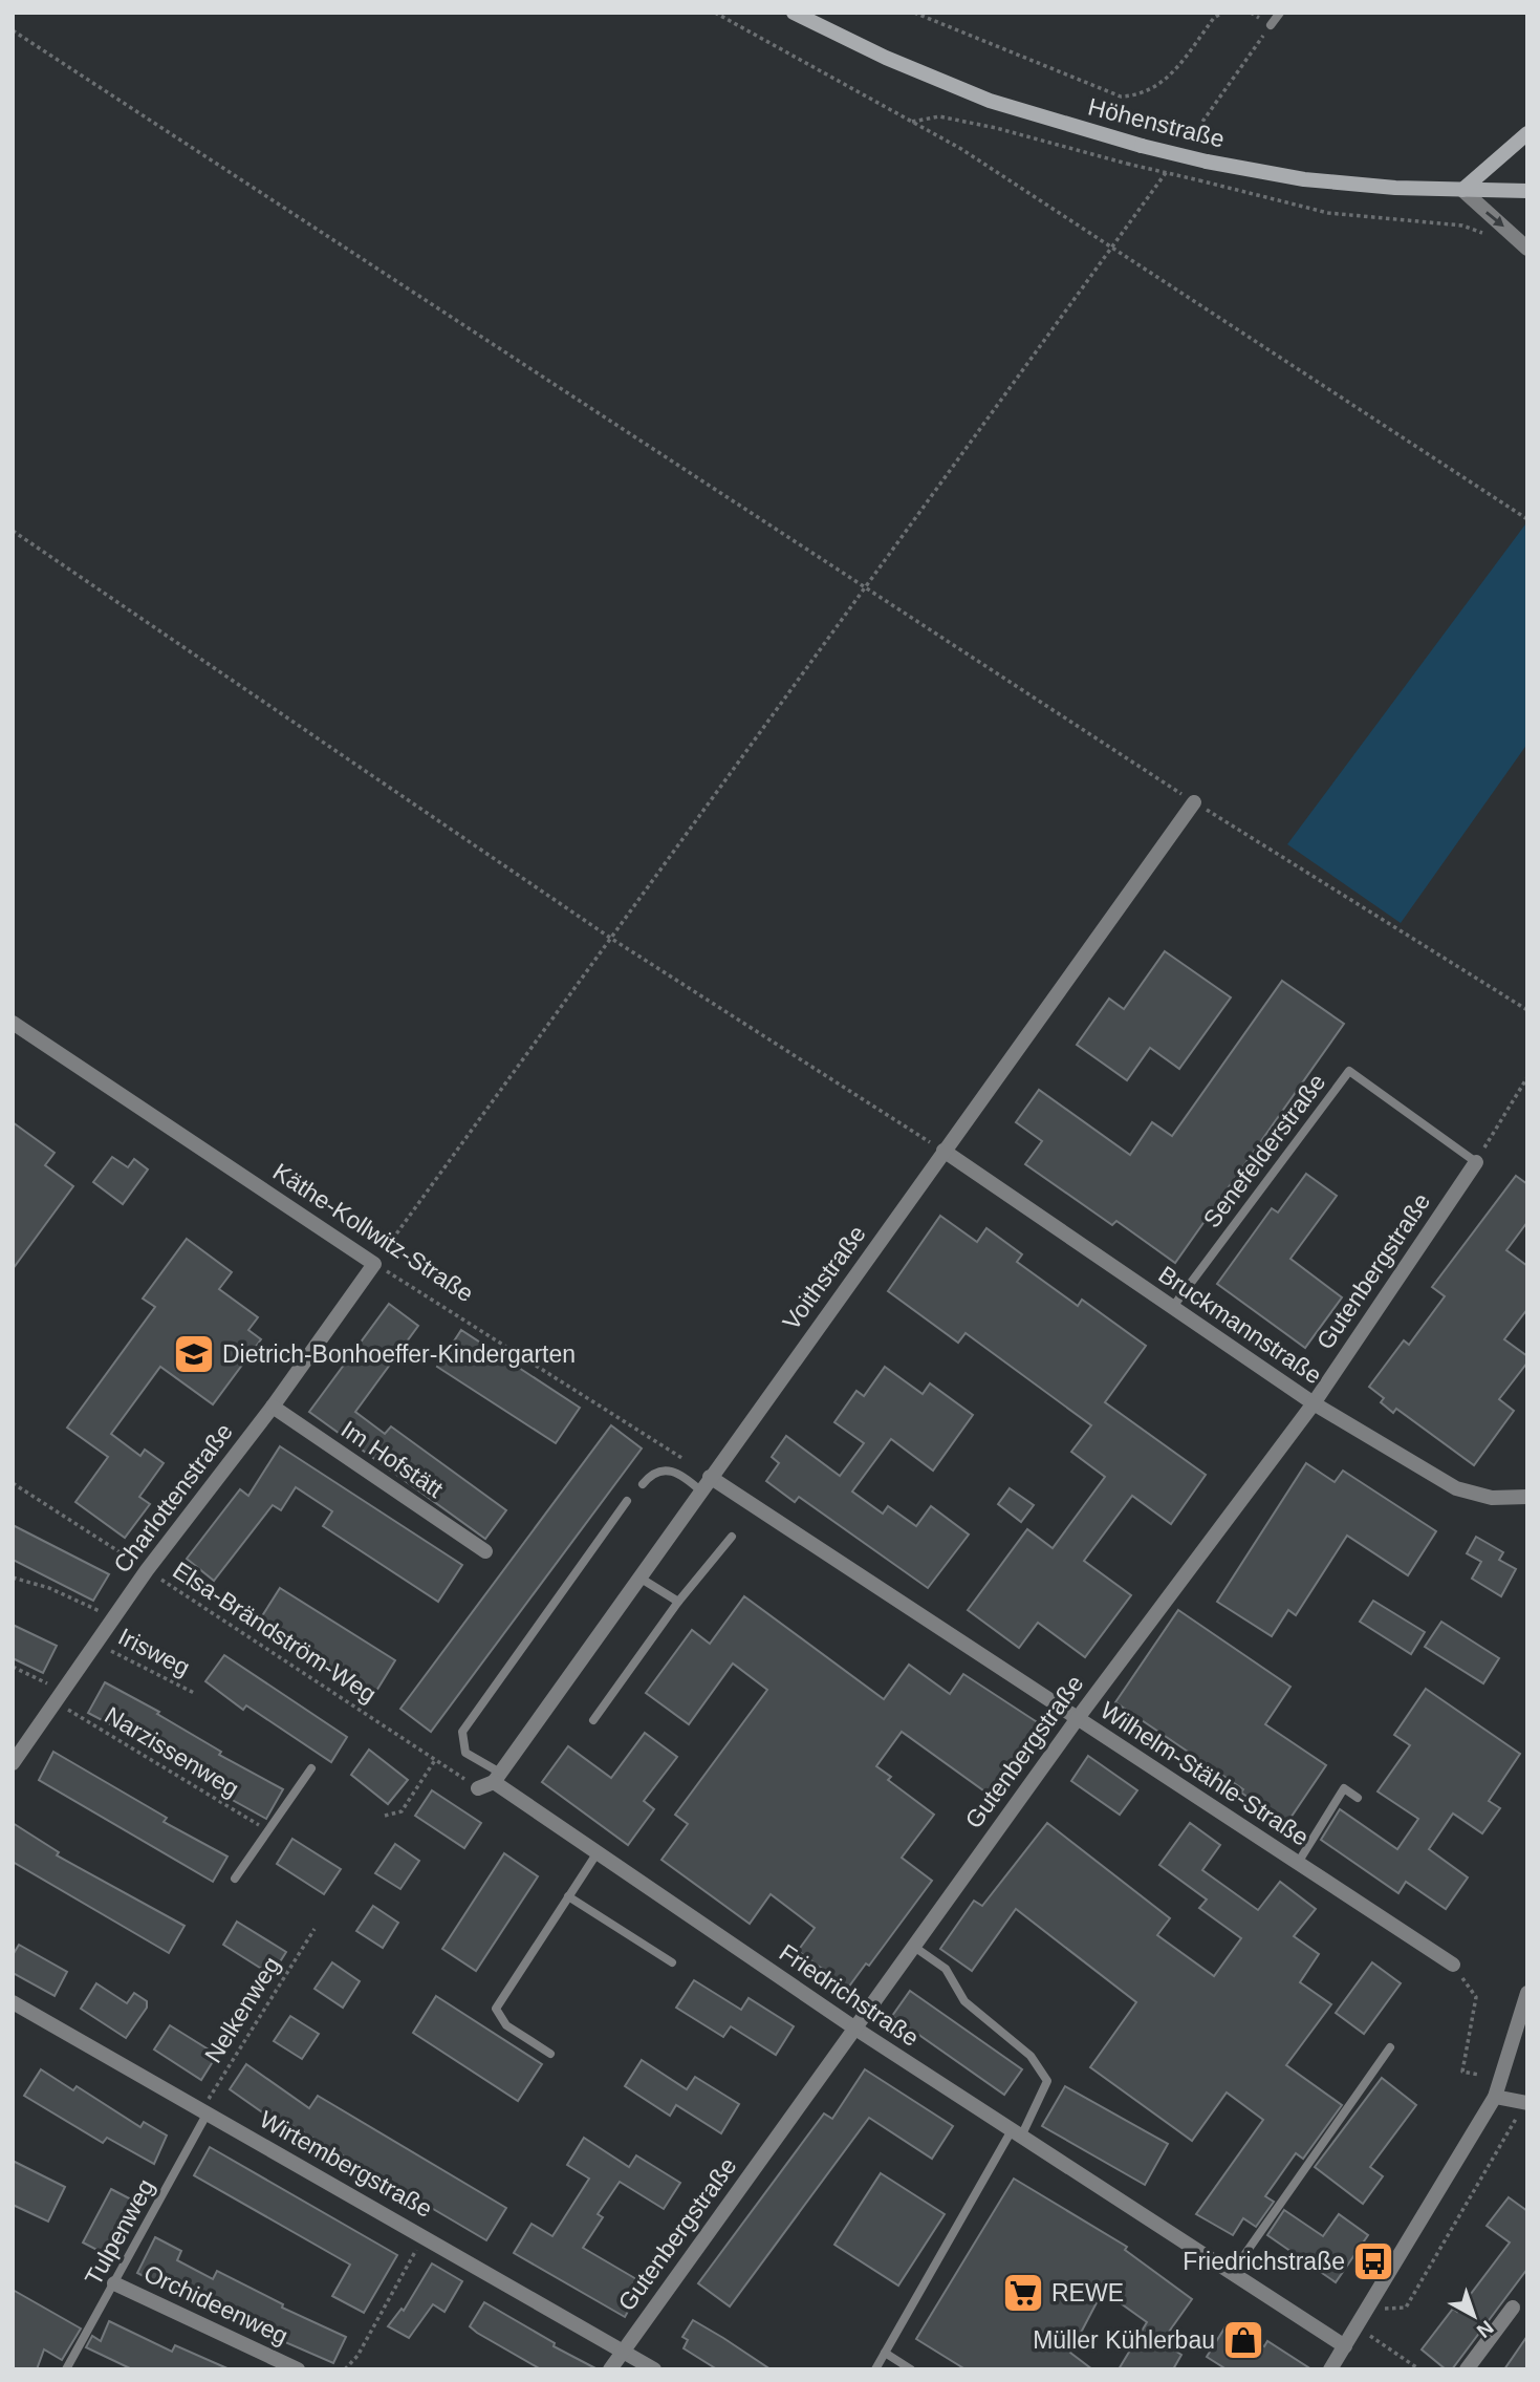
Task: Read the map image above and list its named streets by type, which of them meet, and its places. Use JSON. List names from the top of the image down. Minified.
{"streets":{"main road":["Höhenstraße"],"street":["Käthe-Kollwitz-Straße","Gutenbergstraße","Voithstraße","Bruckmannstraße","Im Hofstätt","Charlottenstraße","Wilhelm-Stähle-Straße","Friedrichstraße","Wirtembergstraße","Orchideenweg"],"lane":["Senefelderstraße","Tulpenweg"],"path":["Elsa-Brändström-Weg","Irisweg","Narzissenweg","Nelkenweg"]},"crossings":[["Senefelderstraße","Gutenbergstraße"],["Senefelderstraße","Bruckmannstraße"],["Käthe-Kollwitz-Straße","Voithstraße"],["Käthe-Kollwitz-Straße","Charlottenstraße"],["Käthe-Kollwitz-Straße","Wilhelm-Stähle-Straße"],["Gutenbergstraße","Bruckmannstraße"],["Gutenbergstraße","Wilhelm-Stähle-Straße"],["Gutenbergstraße","Friedrichstraße"],["Gutenbergstraße","Wirtembergstraße"],["Voithstraße","Bruckmannstraße"],["Voithstraße","Wilhelm-Stähle-Straße"],["Voithstraße","Friedrichstraße"],["Im Hofstätt","Charlottenstraße"],["Charlottenstraße","Elsa-Brändström-Weg"],["Charlottenstraße","Irisweg"],["Charlottenstraße","Narzissenweg"],["Nelkenweg","Wirtembergstraße"],["Nelkenweg","Tulpenweg"],["Wirtembergstraße","Tulpenweg"],["Tulpenweg","Orchideenweg"]],"places":{"school or university":["Dietrich-Bonhoeffer-Kindergarten"],"bus stop":["Friedrichstraße"],"supermarket":["REWE"],"shop":["Müller Kühlerbau"]},"north":"bottom right"}
